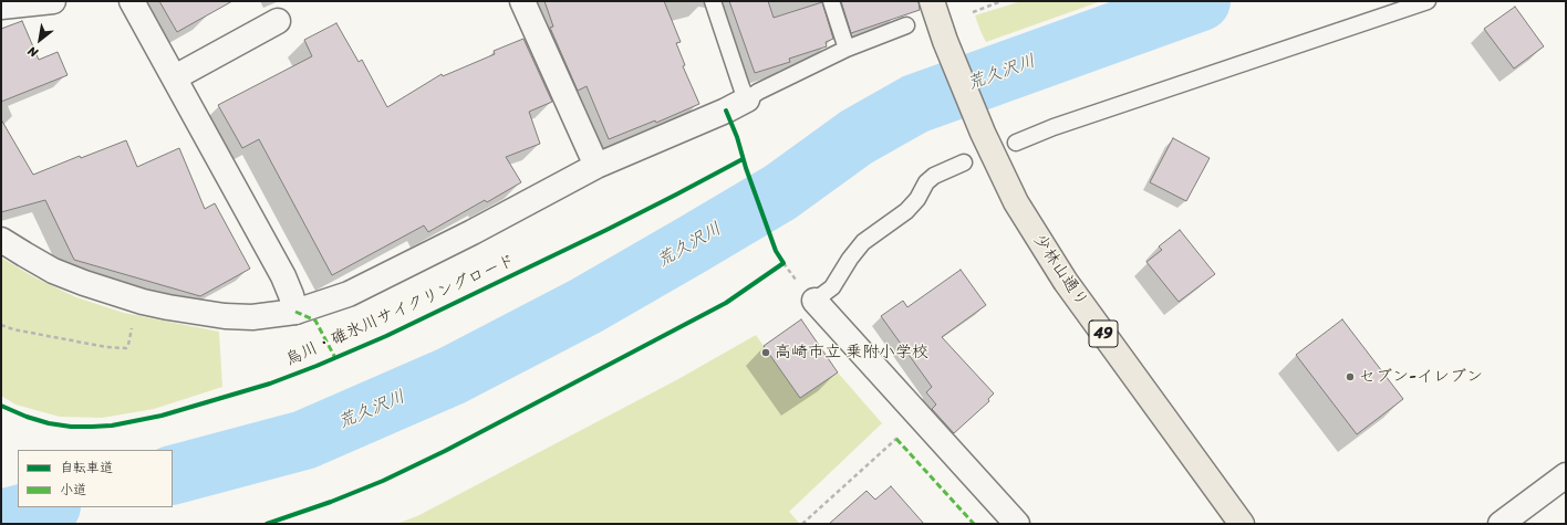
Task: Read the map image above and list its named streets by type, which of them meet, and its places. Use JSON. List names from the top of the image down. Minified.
{"streets":{"main road":["少林山通り","49"],"cycle path":["烏川・碓氷川サイクリングロード"]},"water":["荒久沢川"],"places":["高崎市立 乗附小学校","セブン-イレブン"],"legend":["自転車道","小道"],"north":"bottom left"}
